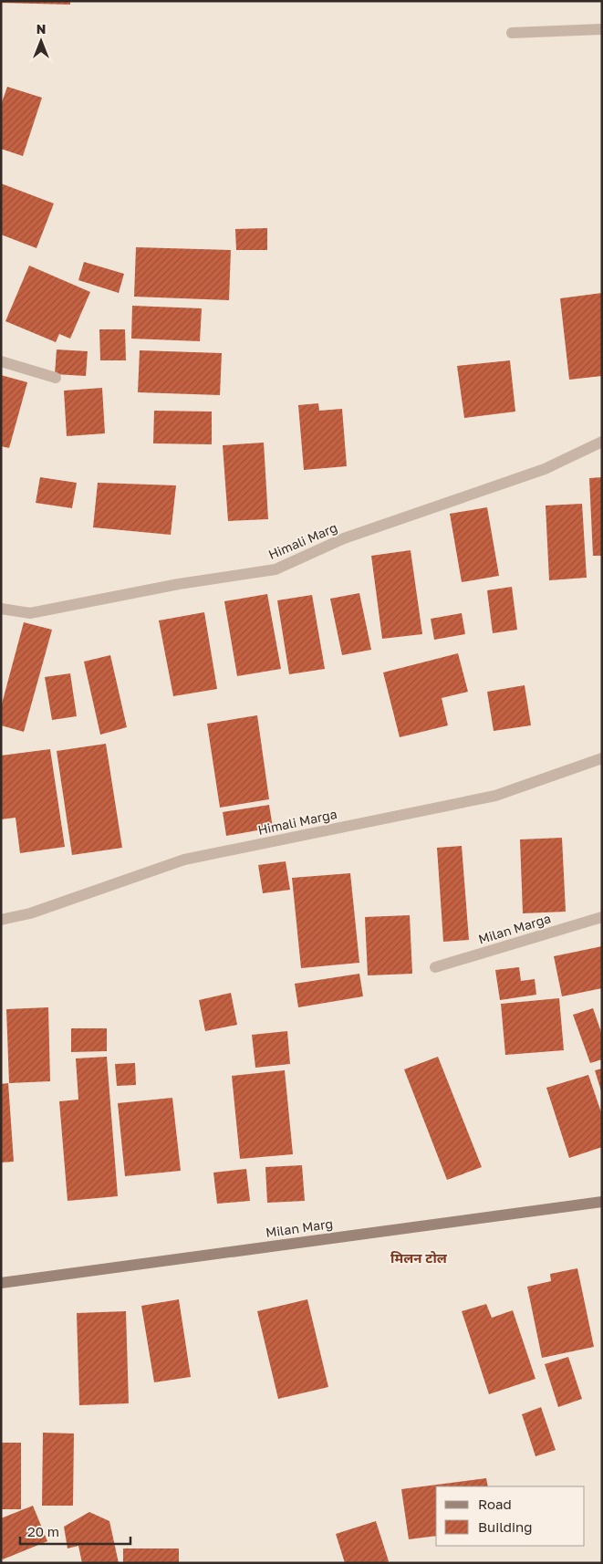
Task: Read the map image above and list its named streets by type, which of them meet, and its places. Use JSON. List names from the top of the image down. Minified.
{"streets":{"main road":["Milan Marg"],"street":["Himali Marg","Himali Marga","Milan Marga"]},"districts":["मिलन टोल"],"legend":["Road","Building"],"scale_bar":"20 m","north":"top"}
